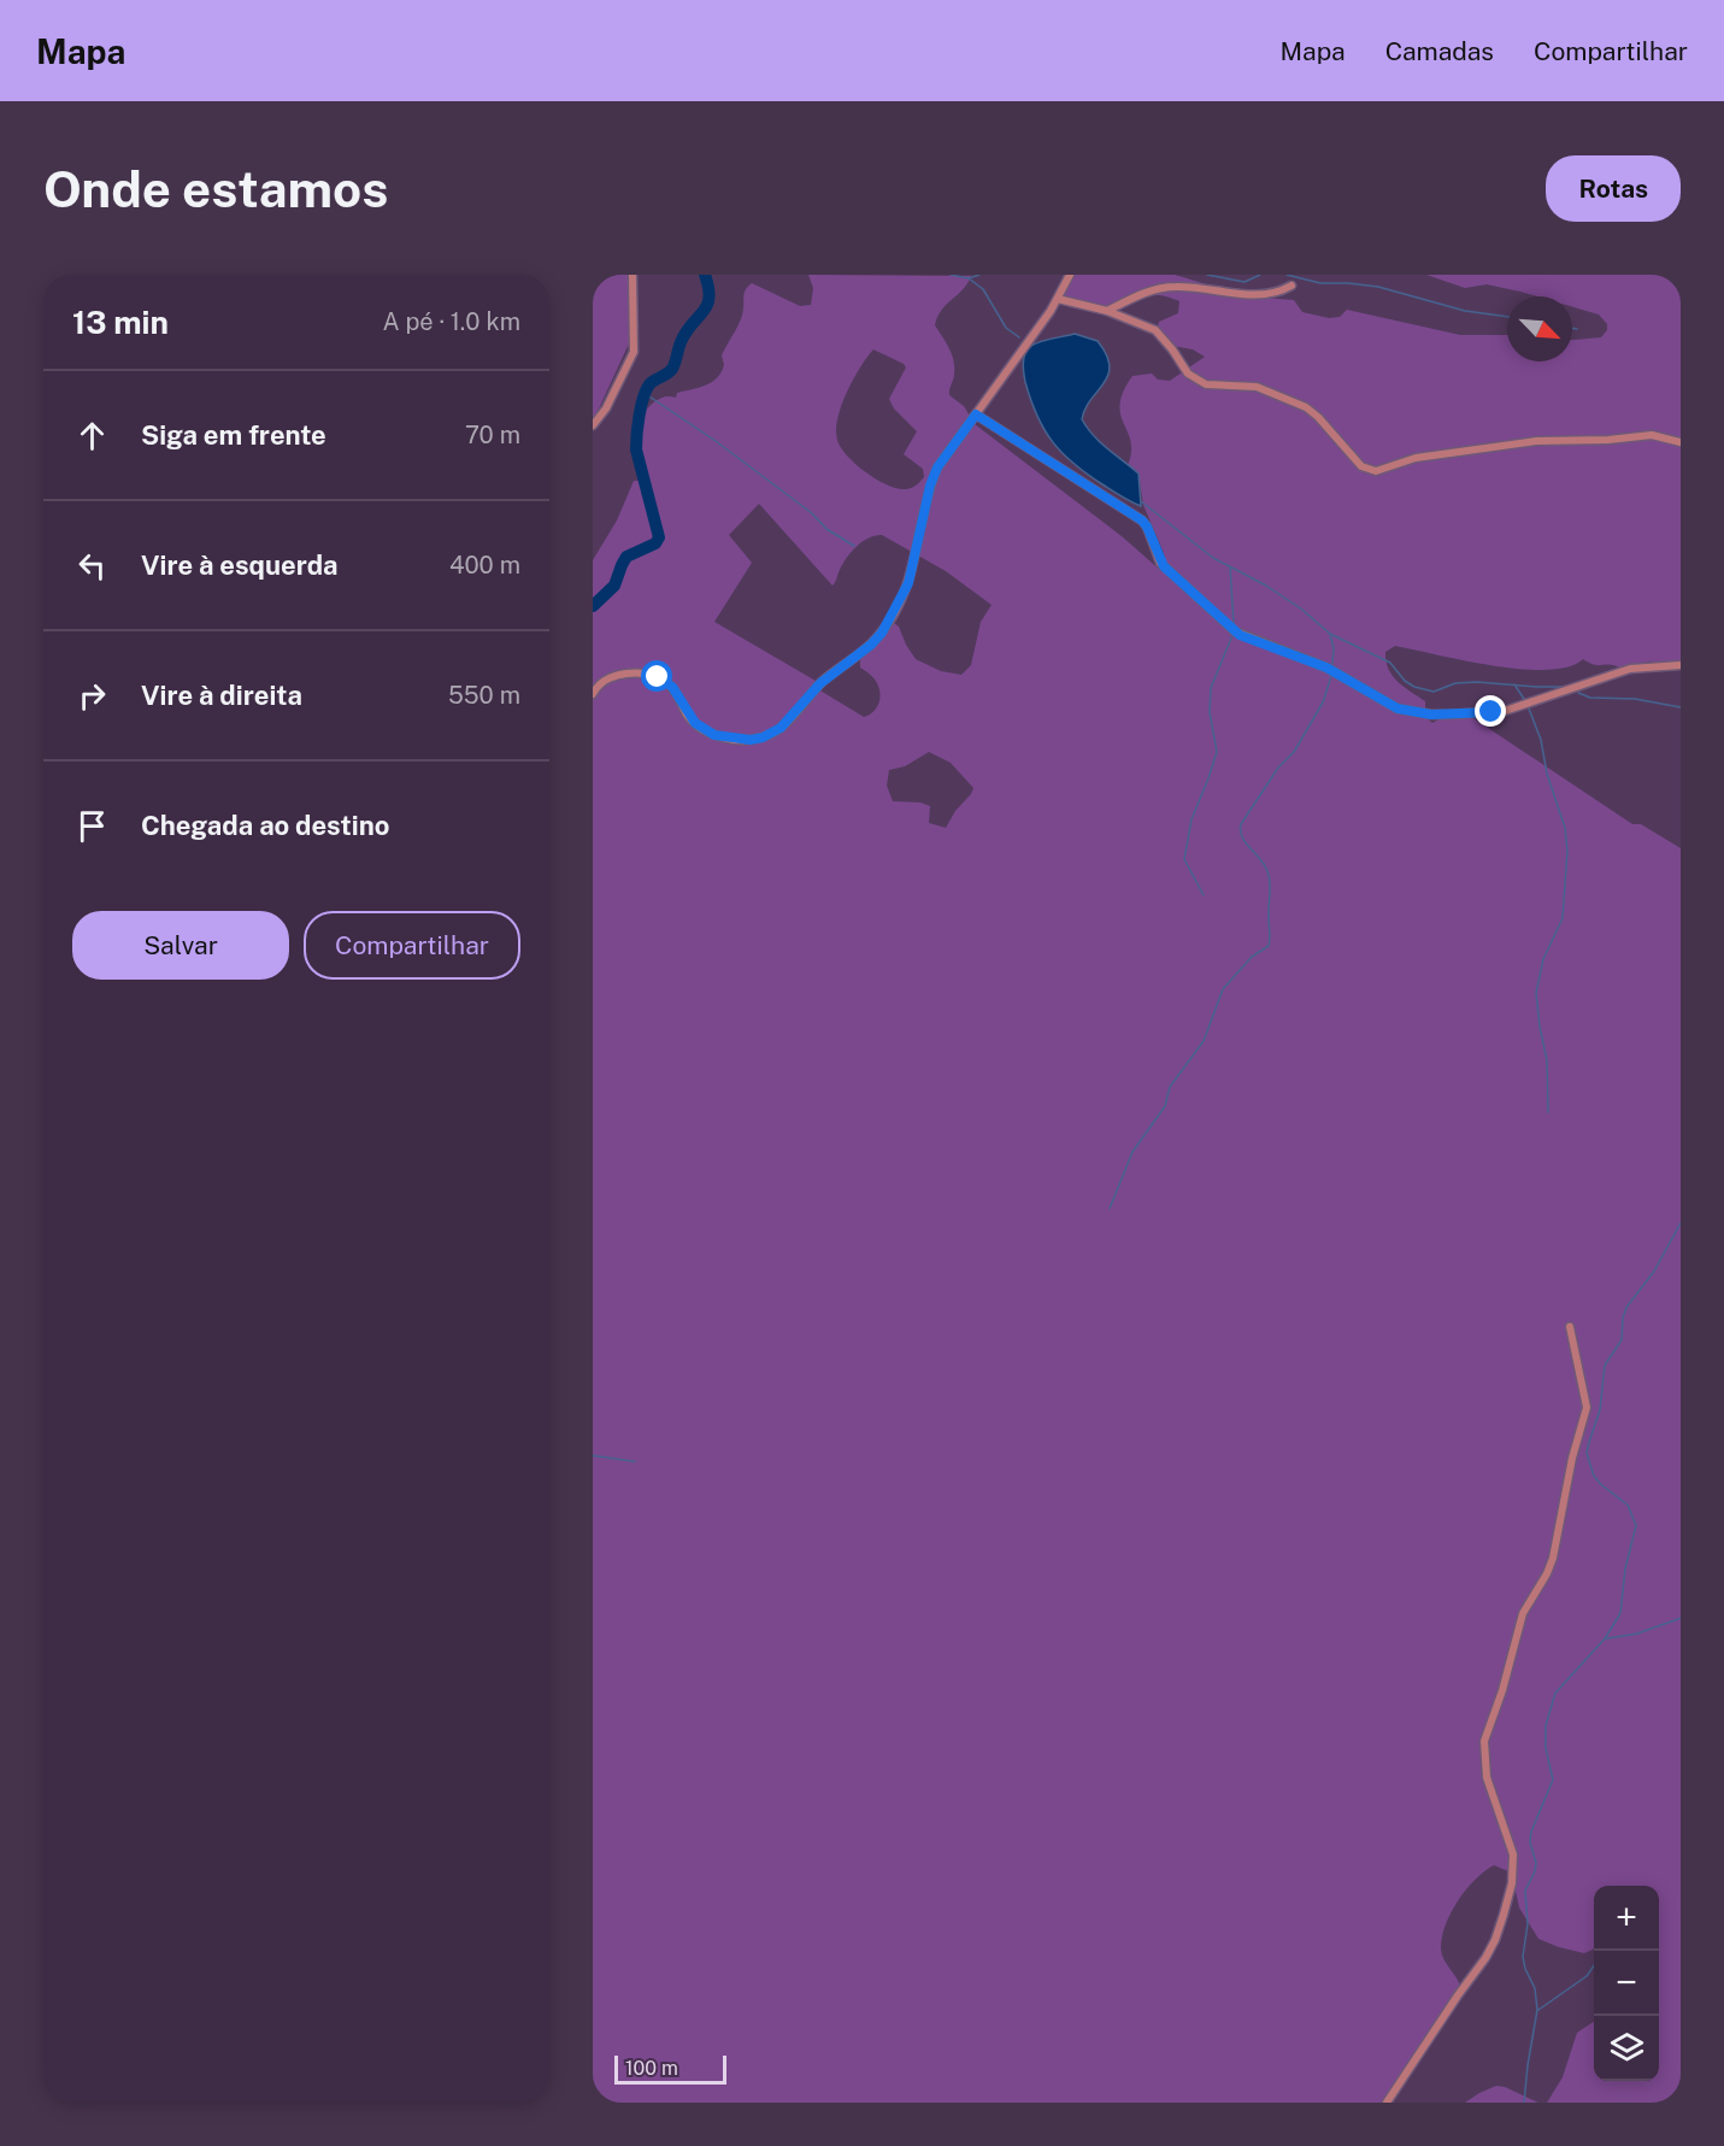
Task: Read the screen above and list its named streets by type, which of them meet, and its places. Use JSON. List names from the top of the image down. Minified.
{"scale_bar":"100 m","north":"bottom right","page":{"header":"Mapa","nav":["Mapa","Camadas","Compartilhar"],"buttons":["Rotas",["Salvar","Compartilhar"]],"title":"Onde estamos","heading":["13 min","A pé · 1.0 km"],"list":[["Siga em frente","70 m"],["Vire à esquerda","400 m"],["Vire à direita","550 m"],"Chegada ao destino"],"map_buttons":["+","−"],"scale":"100 m"}}
